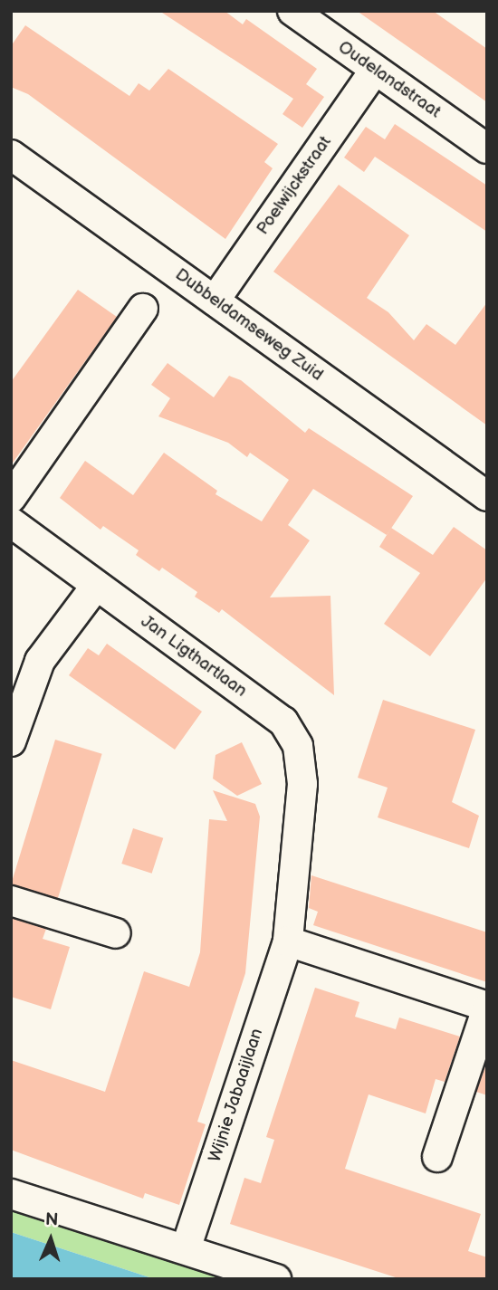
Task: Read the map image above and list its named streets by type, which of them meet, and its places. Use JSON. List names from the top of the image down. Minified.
{"streets":{"street":["Oudelandstraat","Poelwijckstraat","Dubbeldamseweg Zuid","Jan Ligthartlaan","Wijnie Jabaaijlaan"]},"crossings":[["Oudelandstraat","Poelwijckstraat"],["Poelwijckstraat","Dubbeldamseweg Zuid"],["Jan Ligthartlaan","Wijnie Jabaaijlaan"]],"north":"top"}
